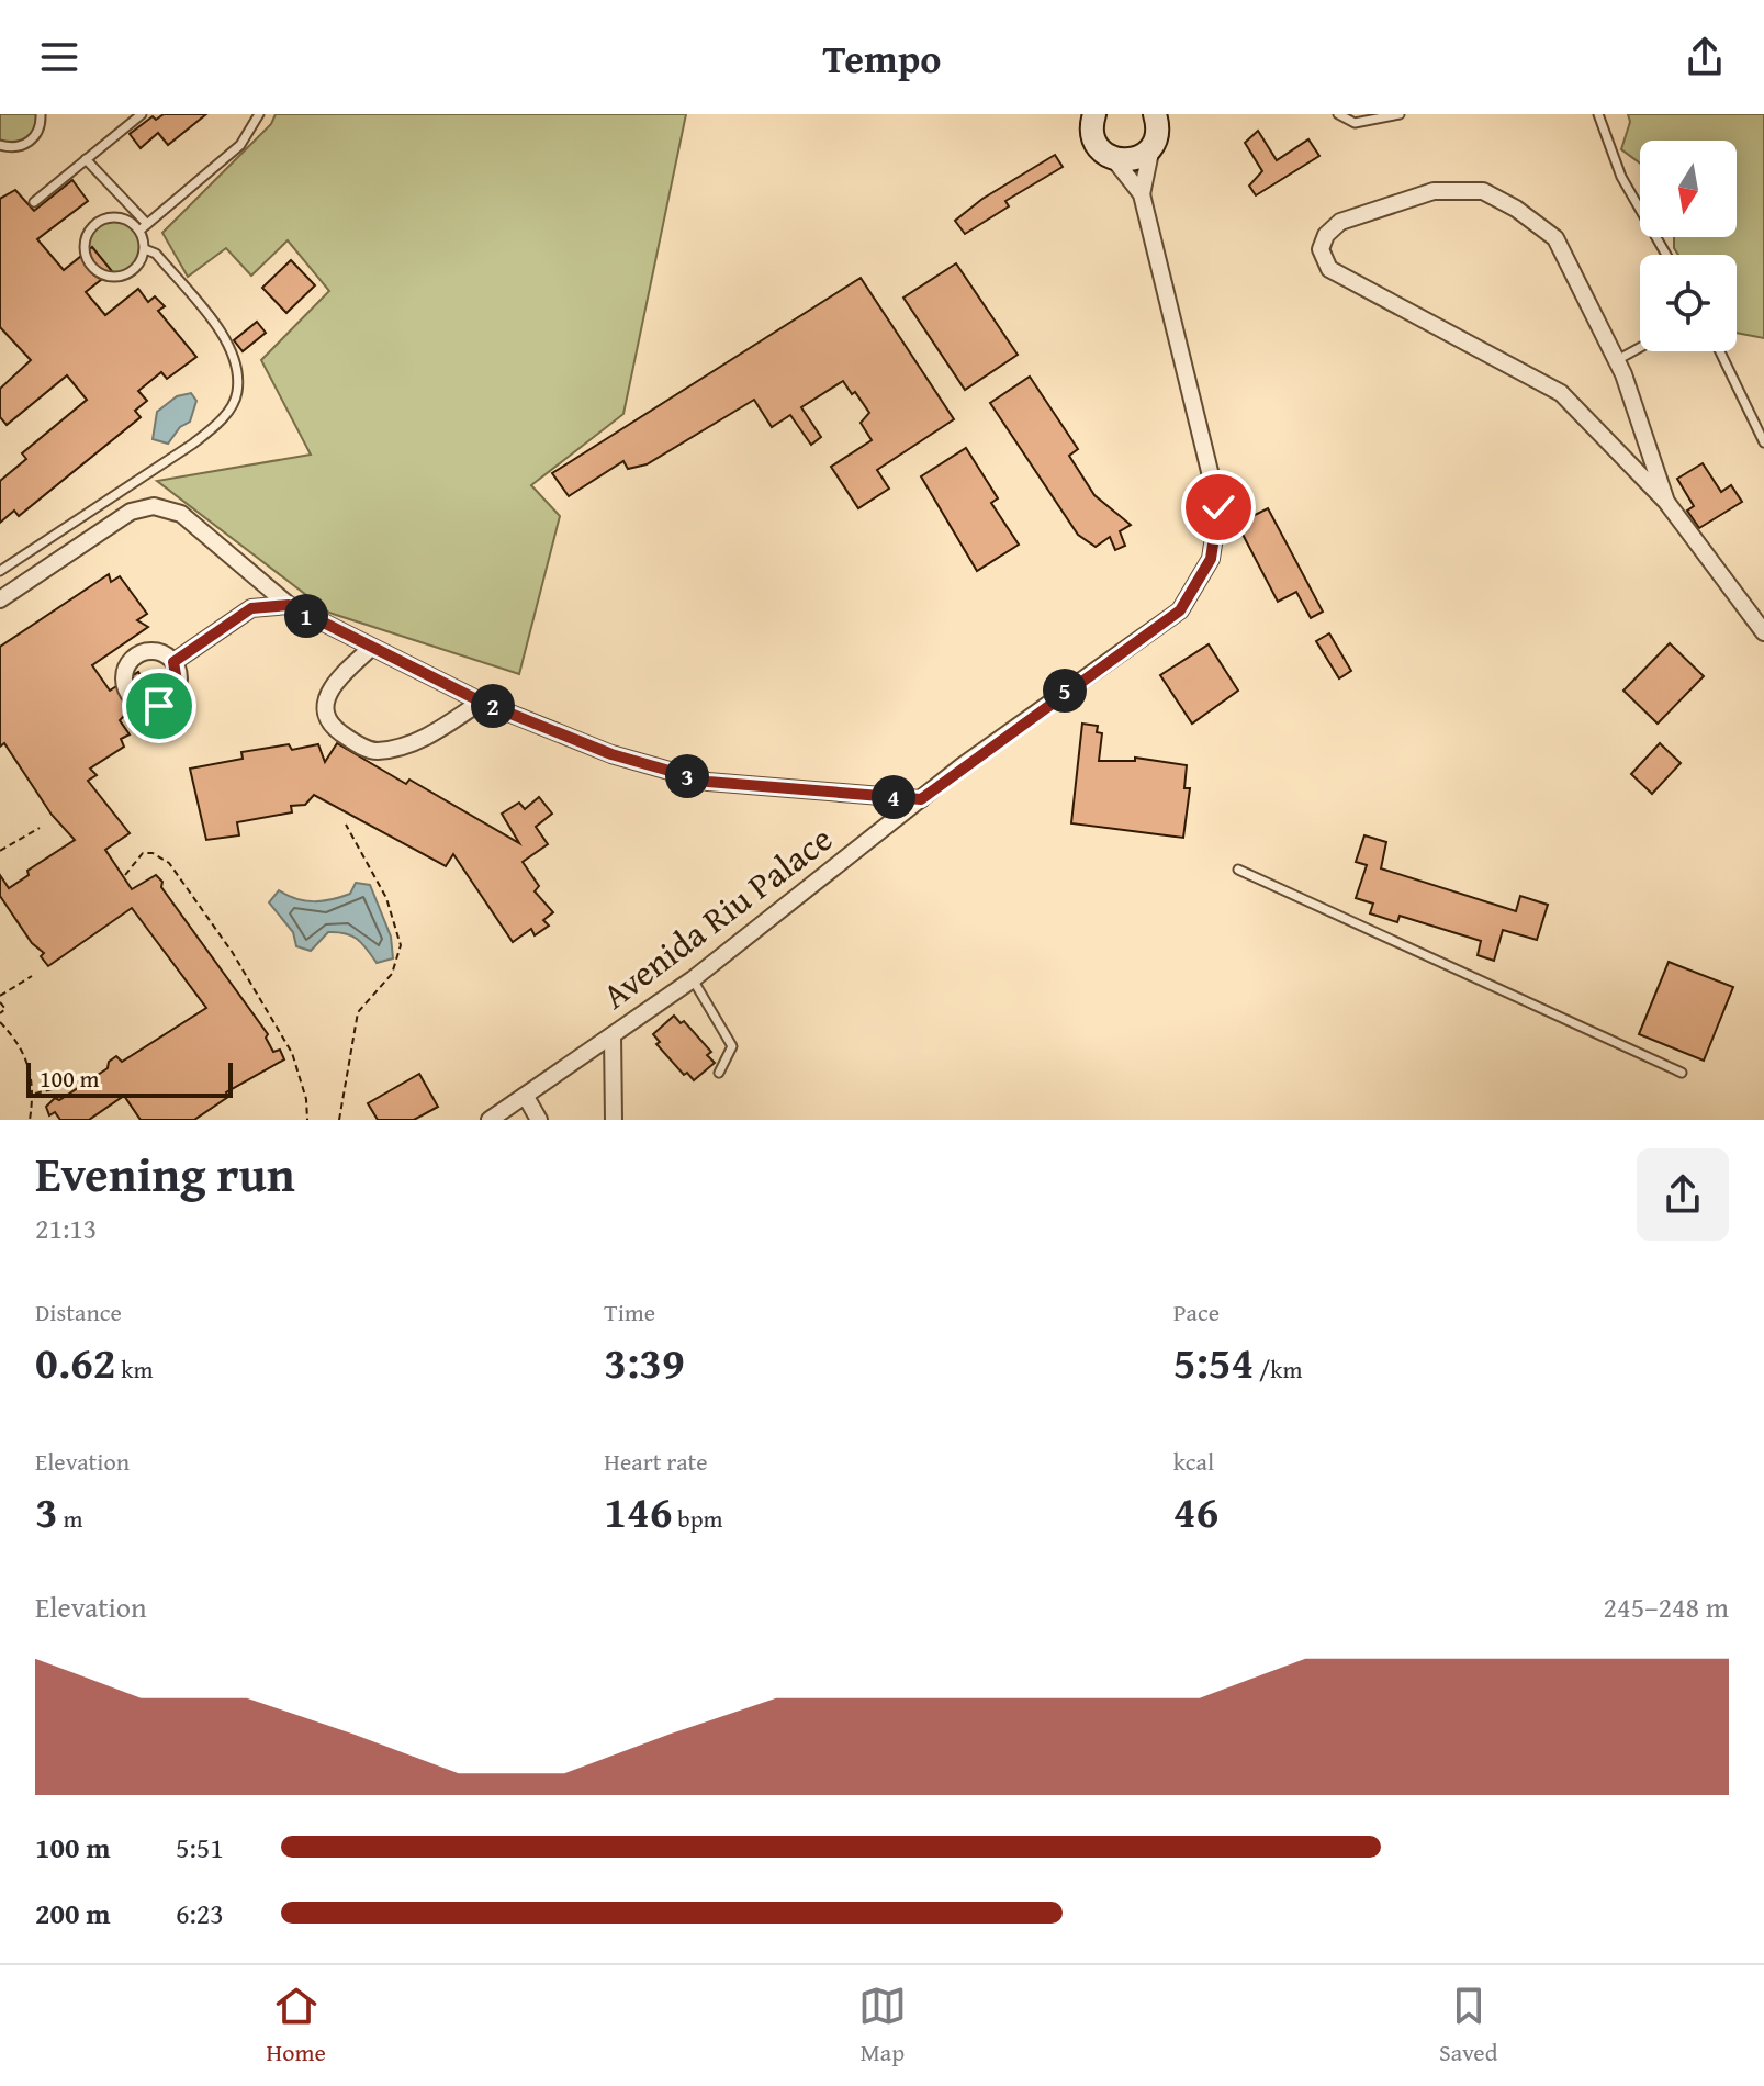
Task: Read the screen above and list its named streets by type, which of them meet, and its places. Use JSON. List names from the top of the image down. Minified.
{"streets":{"street":["Avenida Riu Palace"]},"scale_bar":"100 m","north":"bottom","page":{"header":"Tempo","pins":["1","5","2","3","4"],"scale":"100 m","heading":["Evening run","21:13"],"stats":[["Distance","0.62 km"],["Time","3:39"],["Pace","5:54 /km"],["Elevation","3 m"],["Heart rate","146 bpm"],["kcal","46"]],"chart":["Elevation","245–248 m"],"list":[{"name":"100 m","note":"5:51"},{"name":"200 m","note":"6:23"}],"tabs":["Home","Map","Saved"]}}
